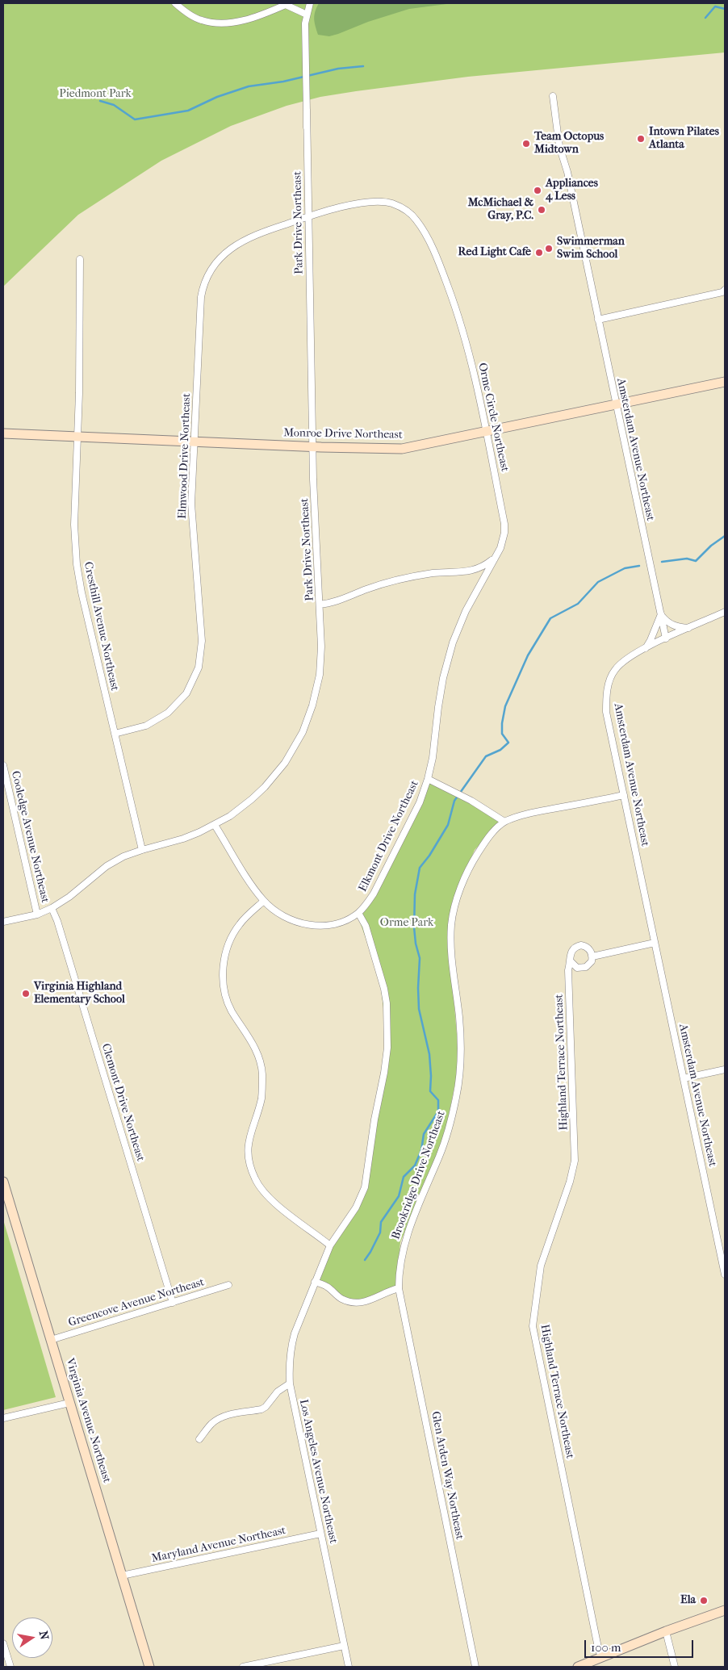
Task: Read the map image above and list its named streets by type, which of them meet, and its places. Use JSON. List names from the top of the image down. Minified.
{"streets":{"main road":["Monroe Drive Northeast","Virginia Avenue Northeast"],"street":["Park Drive Northeast","Orme Circle Northeast","Amsterdam Avenue Northeast","Elmwood Drive Northeast","Cresthill Avenue Northeast","Elkmont Drive Northeast","Cooledge Avenue Northeast","Highland Terrace Northeast","Clemont Drive Northeast","Brookridge Drive Northeast","Greencove Avenue Northeast","Los Angeles Avenue Northeast","Glen Arden Way Northeast","Maryland Avenue Northeast"]},"crossings":[["Park Drive Northeast","Orme Circle Northeast"],["Park Drive Northeast","Monroe Drive Northeast"],["Park Drive Northeast","Elmwood Drive Northeast"],["Park Drive Northeast","Cresthill Avenue Northeast"],["Park Drive Northeast","Elkmont Drive Northeast"],["Park Drive Northeast","Cooledge Avenue Northeast"],["Park Drive Northeast","Clemont Drive Northeast"],["Orme Circle Northeast","Monroe Drive Northeast"],["Orme Circle Northeast","Elmwood Drive Northeast"],["Orme Circle Northeast","Elkmont Drive Northeast"],["Monroe Drive Northeast","Amsterdam Avenue Northeast"],["Monroe Drive Northeast","Elmwood Drive Northeast"],["Monroe Drive Northeast","Cresthill Avenue Northeast"],["Amsterdam Avenue Northeast","Brookridge Drive Northeast"],["Elmwood Drive Northeast","Cresthill Avenue Northeast"],["Clemont Drive Northeast","Greencove Avenue Northeast"],["Brookridge Drive Northeast","Glen Arden Way Northeast"],["Greencove Avenue Northeast","Virginia Avenue Northeast"],["Virginia Avenue Northeast","Maryland Avenue Northeast"],["Los Angeles Avenue Northeast","Maryland Avenue Northeast"]],"parks":["Piedmont Park","Orme Park"],"places":["Intown Pilates Atlanta","Team Octopus Midtown","Appliances 4 Less","McMichael & Gray, P.C.","Swimmerman Swim School","Red Light Cafe","Virginia Highland Elementary School","Ela"],"scale_bar":"100 m","north":"right"}
